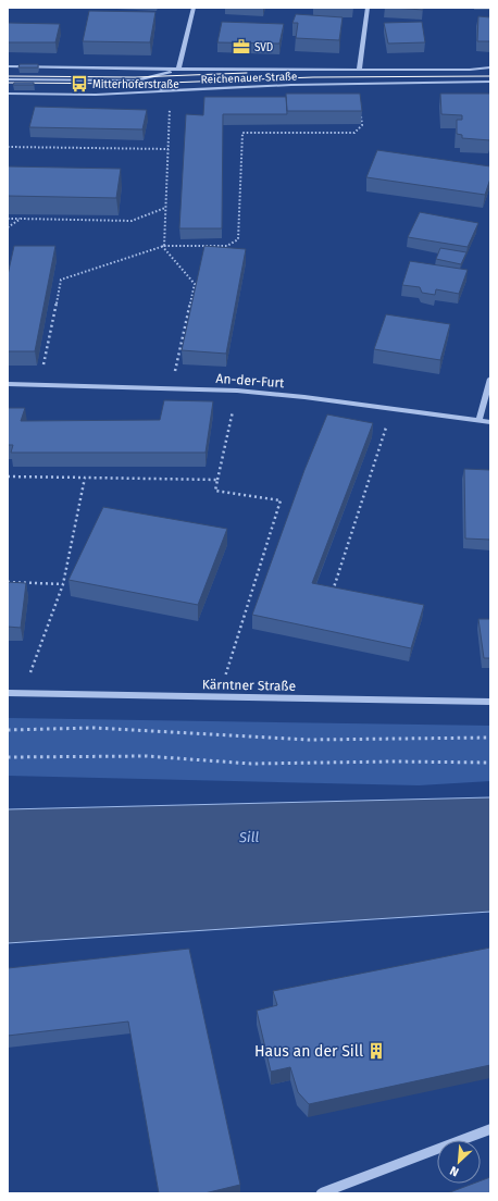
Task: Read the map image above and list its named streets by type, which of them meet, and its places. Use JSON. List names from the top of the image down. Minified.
{"streets":{"street":["Reichenauer Straße","An-der-Furt","Kärntner Straße"]},"water":["Sill"],"places":{"office":["SVD"],"bus stop":["Mitterhoferstraße"],"building":["Haus an der Sill"]},"north":"bottom left"}
